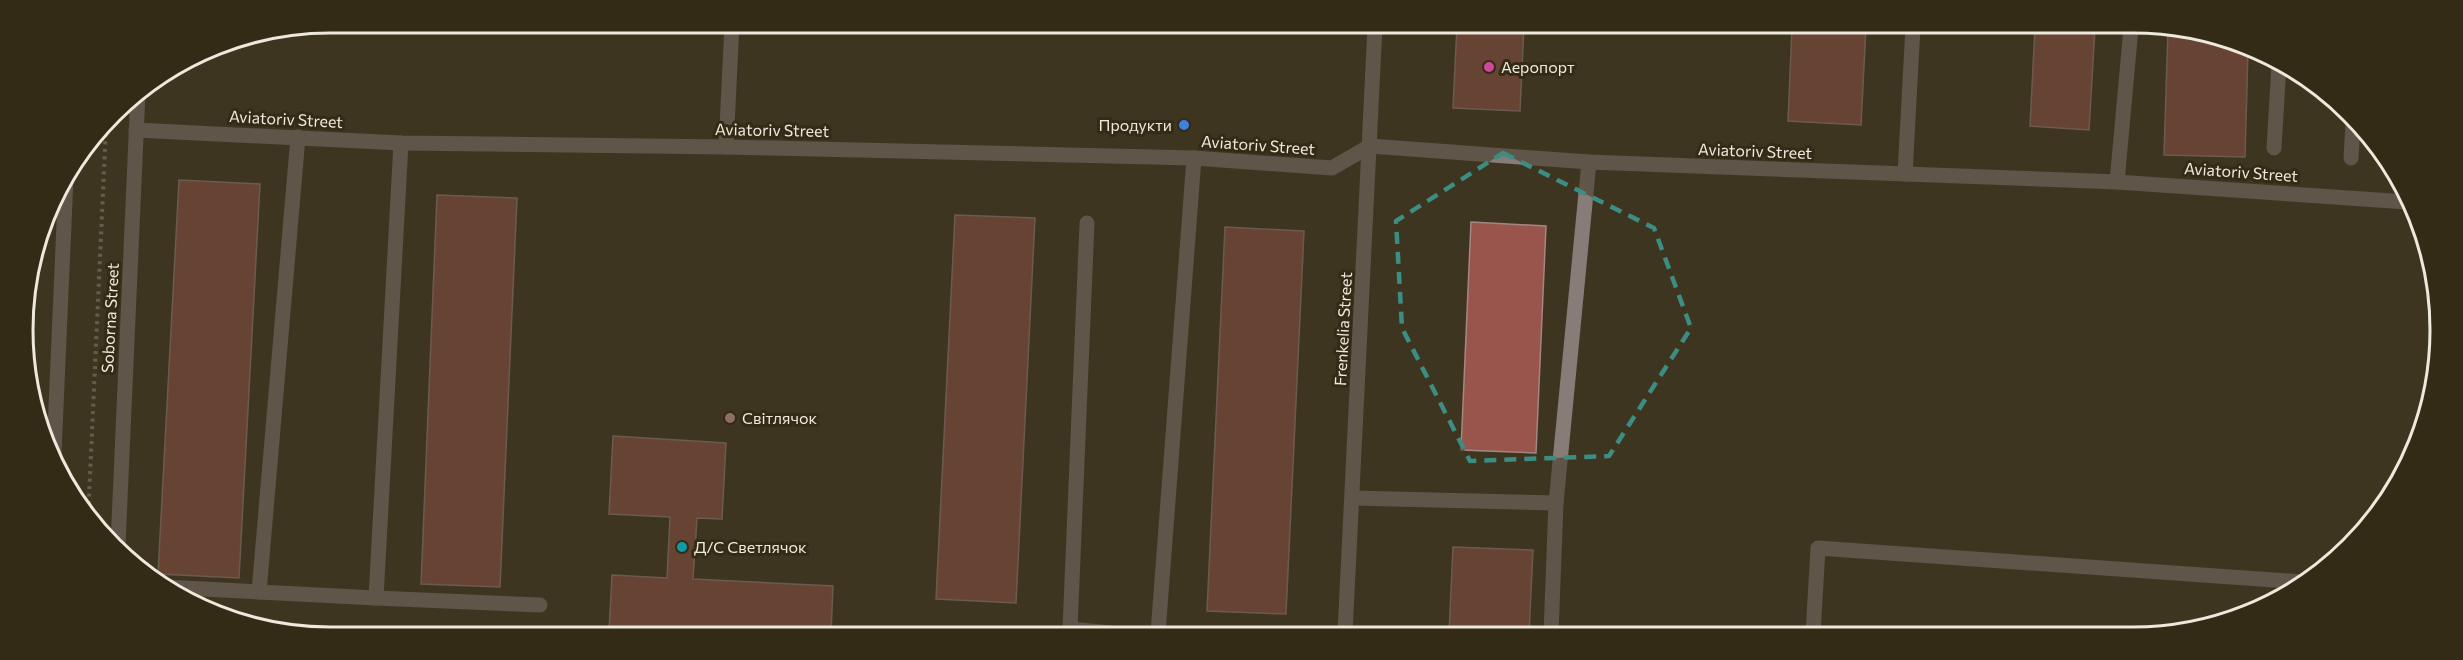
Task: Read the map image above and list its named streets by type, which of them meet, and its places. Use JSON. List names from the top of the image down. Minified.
{"streets":{"street":["Aviatoriv Street","Soborna Street","Frenkelia Street"]},"crossings":[["Aviatoriv Street","Soborna Street"],["Aviatoriv Street","Frenkelia Street"]],"places":["Аеропорт","Продукти","Світлячок","Д/С Светлячок"]}
